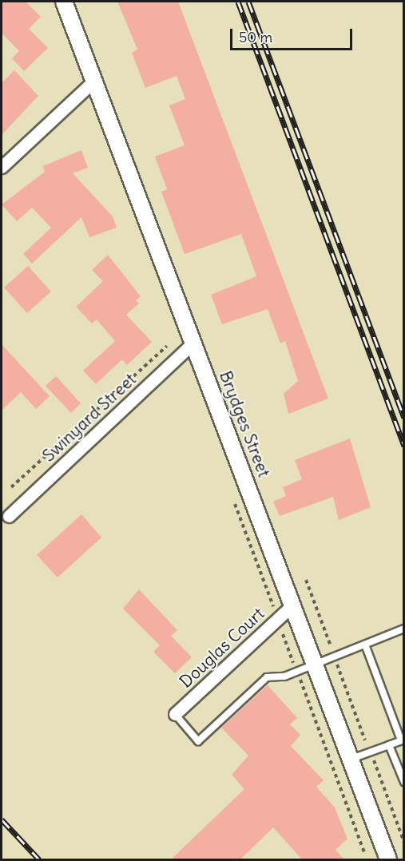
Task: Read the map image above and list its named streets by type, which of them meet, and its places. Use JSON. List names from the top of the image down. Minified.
{"streets":{"street":["Swinyard Street","Brydges Street","Douglas Court"]},"crossings":[["Swinyard Street","Brydges Street"],["Brydges Street","Douglas Court"]],"scale_bar":"50 m"}
